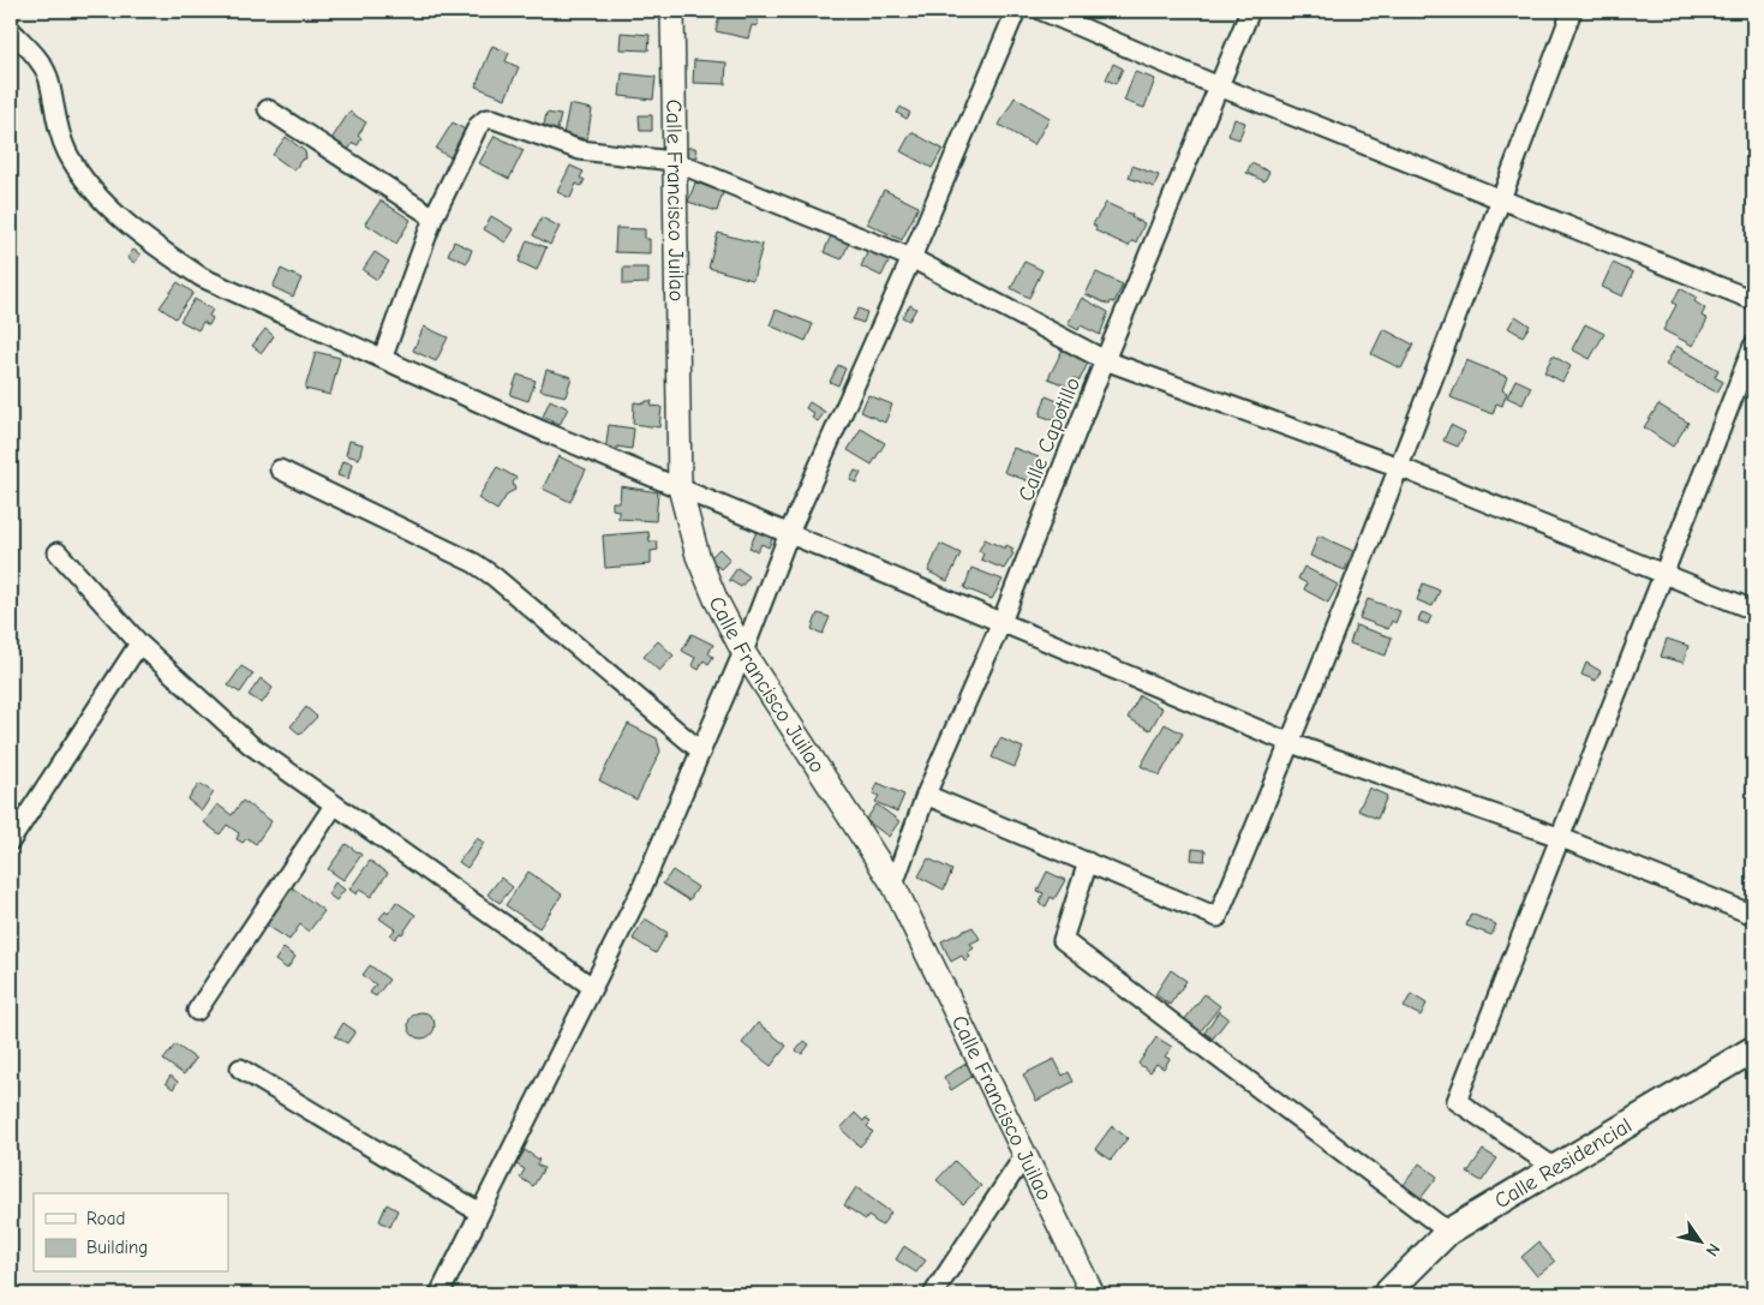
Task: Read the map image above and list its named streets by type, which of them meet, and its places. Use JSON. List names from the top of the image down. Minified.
{"streets":{"main road":["Calle Residencial"],"street":["Calle Francisco Juilao","Calle Capotillo"]},"crossings":[["Calle Francisco Juilao","Calle Capotillo"]],"legend":["Road","Building"],"north":"bottom right"}
